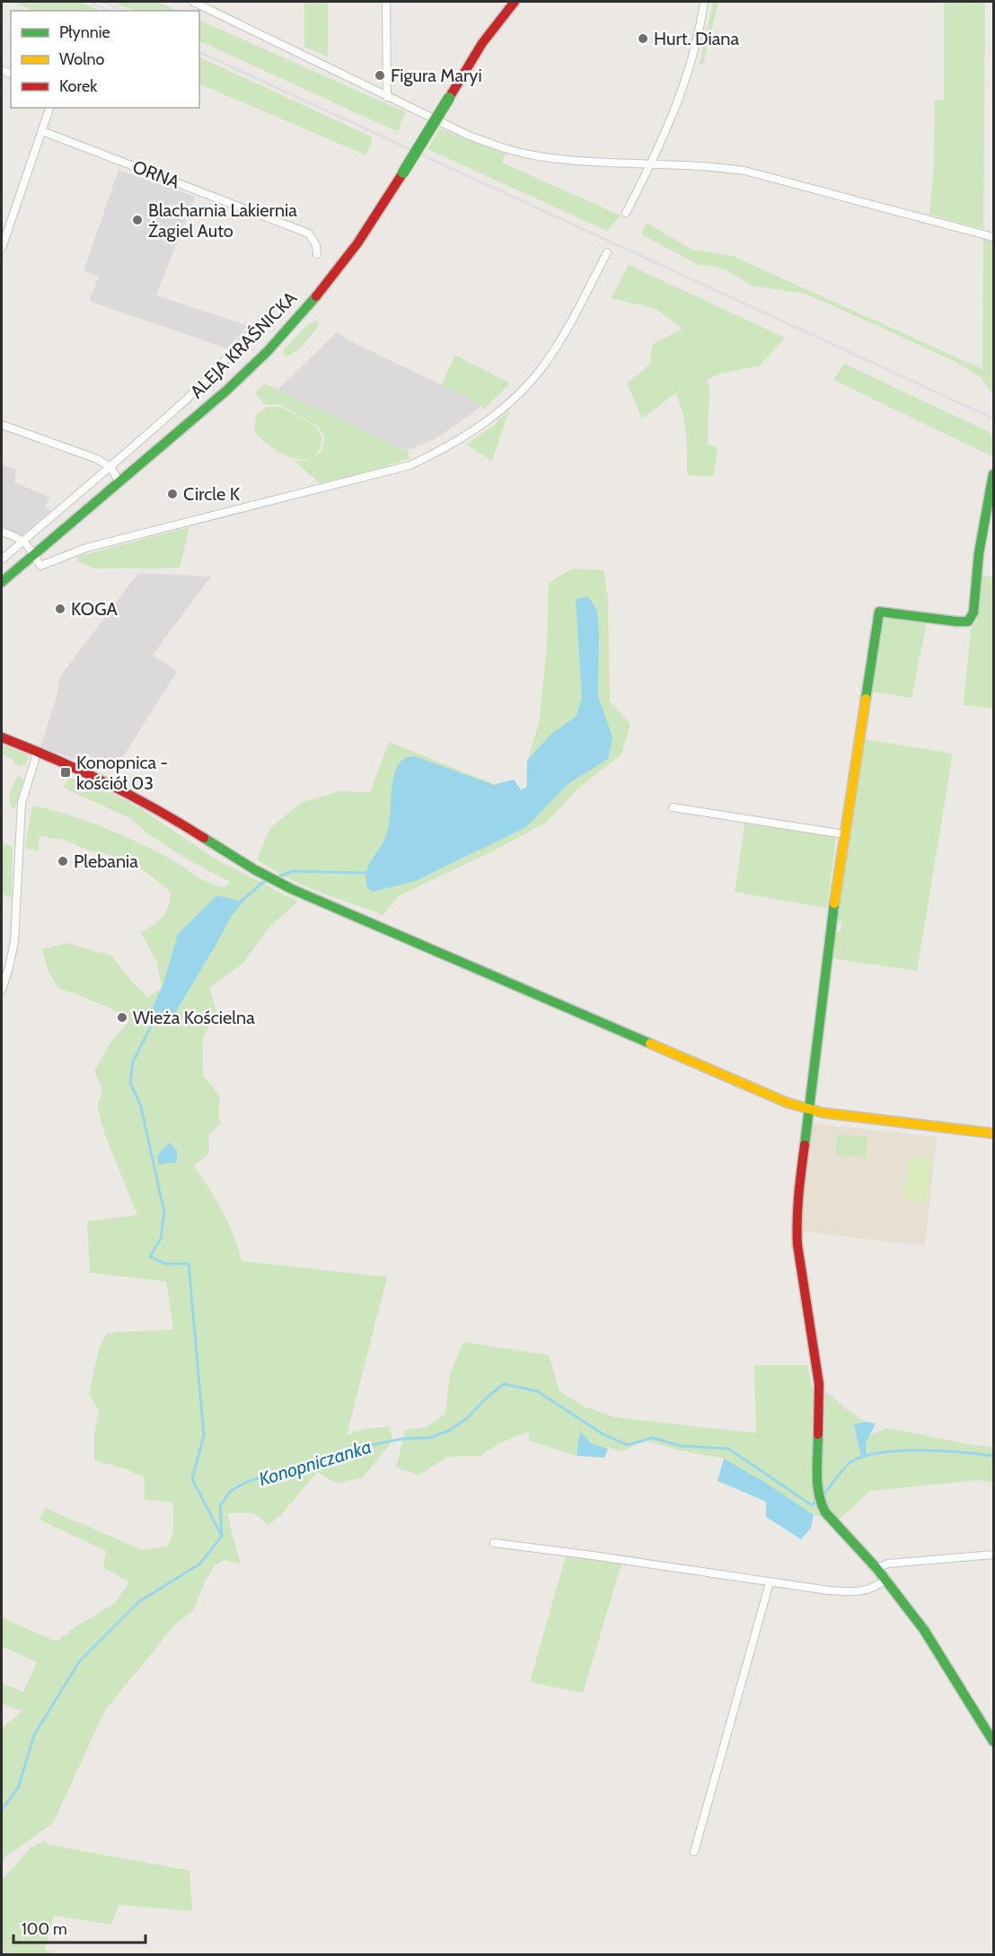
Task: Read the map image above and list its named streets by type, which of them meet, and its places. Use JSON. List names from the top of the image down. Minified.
{"streets":{"street":["ORNA","ALEJA KRAŚNICKA"]},"water":["Konopniczanka"],"places":{"other":["Hurt. Diana","Figura Maryi","Blacharnia Lakiernia Żagiel Auto","Circle K","KOGA","Plebania","Wieża Kościelna"],"transit":["Konopnica - kościół 03"]},"legend":["Płynnie","Wolno","Korek"],"scale_bar":"100 m"}
